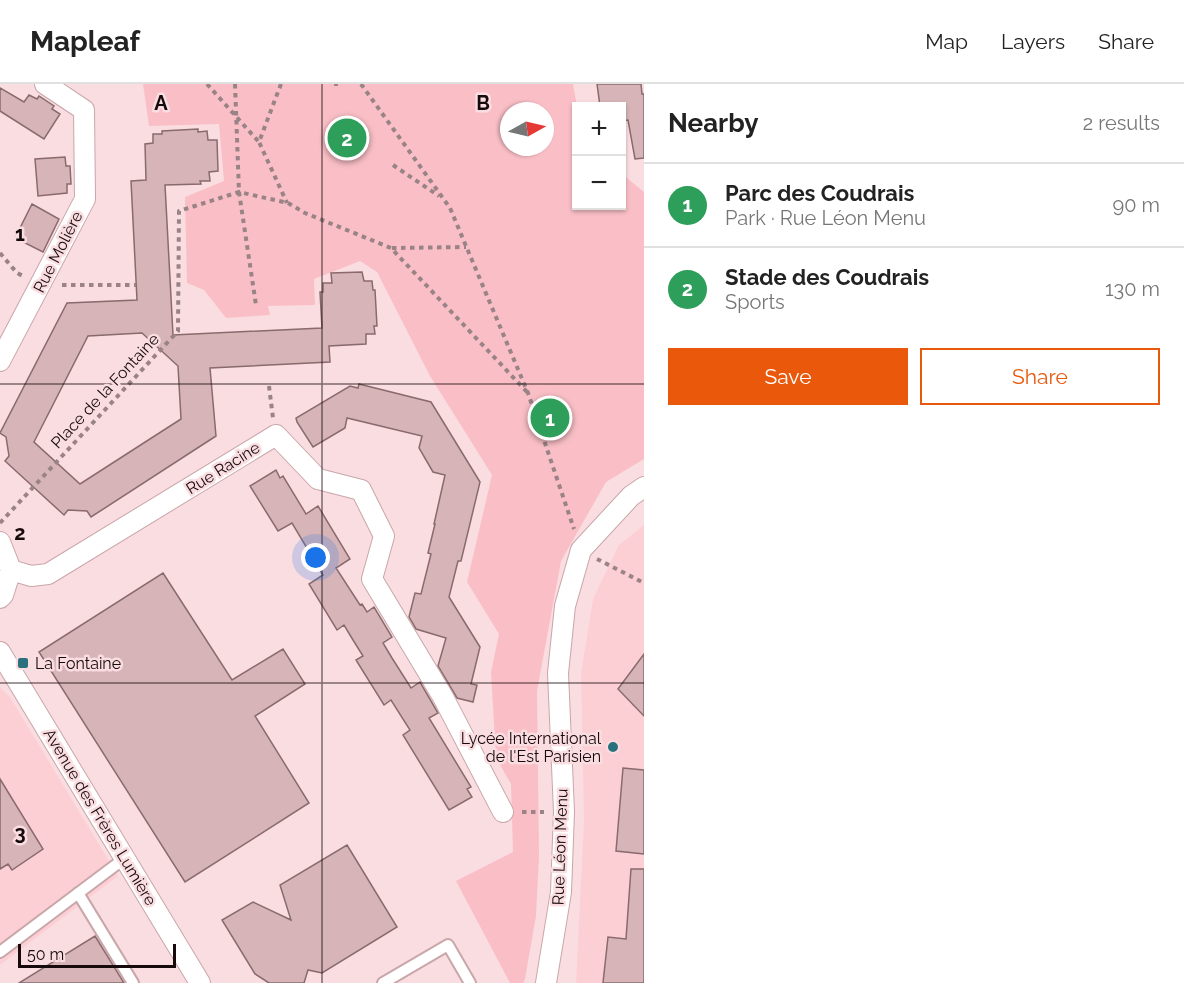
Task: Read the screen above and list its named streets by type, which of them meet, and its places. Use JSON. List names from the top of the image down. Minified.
{"streets":{"street":["Rue Molière","Rue Racine","Avenue des Frères Lumière","Rue Léon Menu"],"path":["Place de la Fontaine"]},"places":{"transit":["La Fontaine"],"other":["Lycée International de l'Est Parisien"]},"scale_bar":"50 m","north":"right","page":{"header":"Mapleaf","nav":["Map","Layers","Share"],"heading":["Nearby","2 results"],"map_buttons":["+","−"],"pins":["2","1"],"list":[{"mark":"1","name":"Parc des Coudrais","note":"Park · Rue Léon Menu","value":"90 m"},{"mark":"2","name":"Stade des Coudrais","note":"Sports","value":"130 m"}],"buttons":["Save","Share"],"scale":"50 m"},"grid":{"columns":["A","B"],"rows":["1","2","3"]}}
